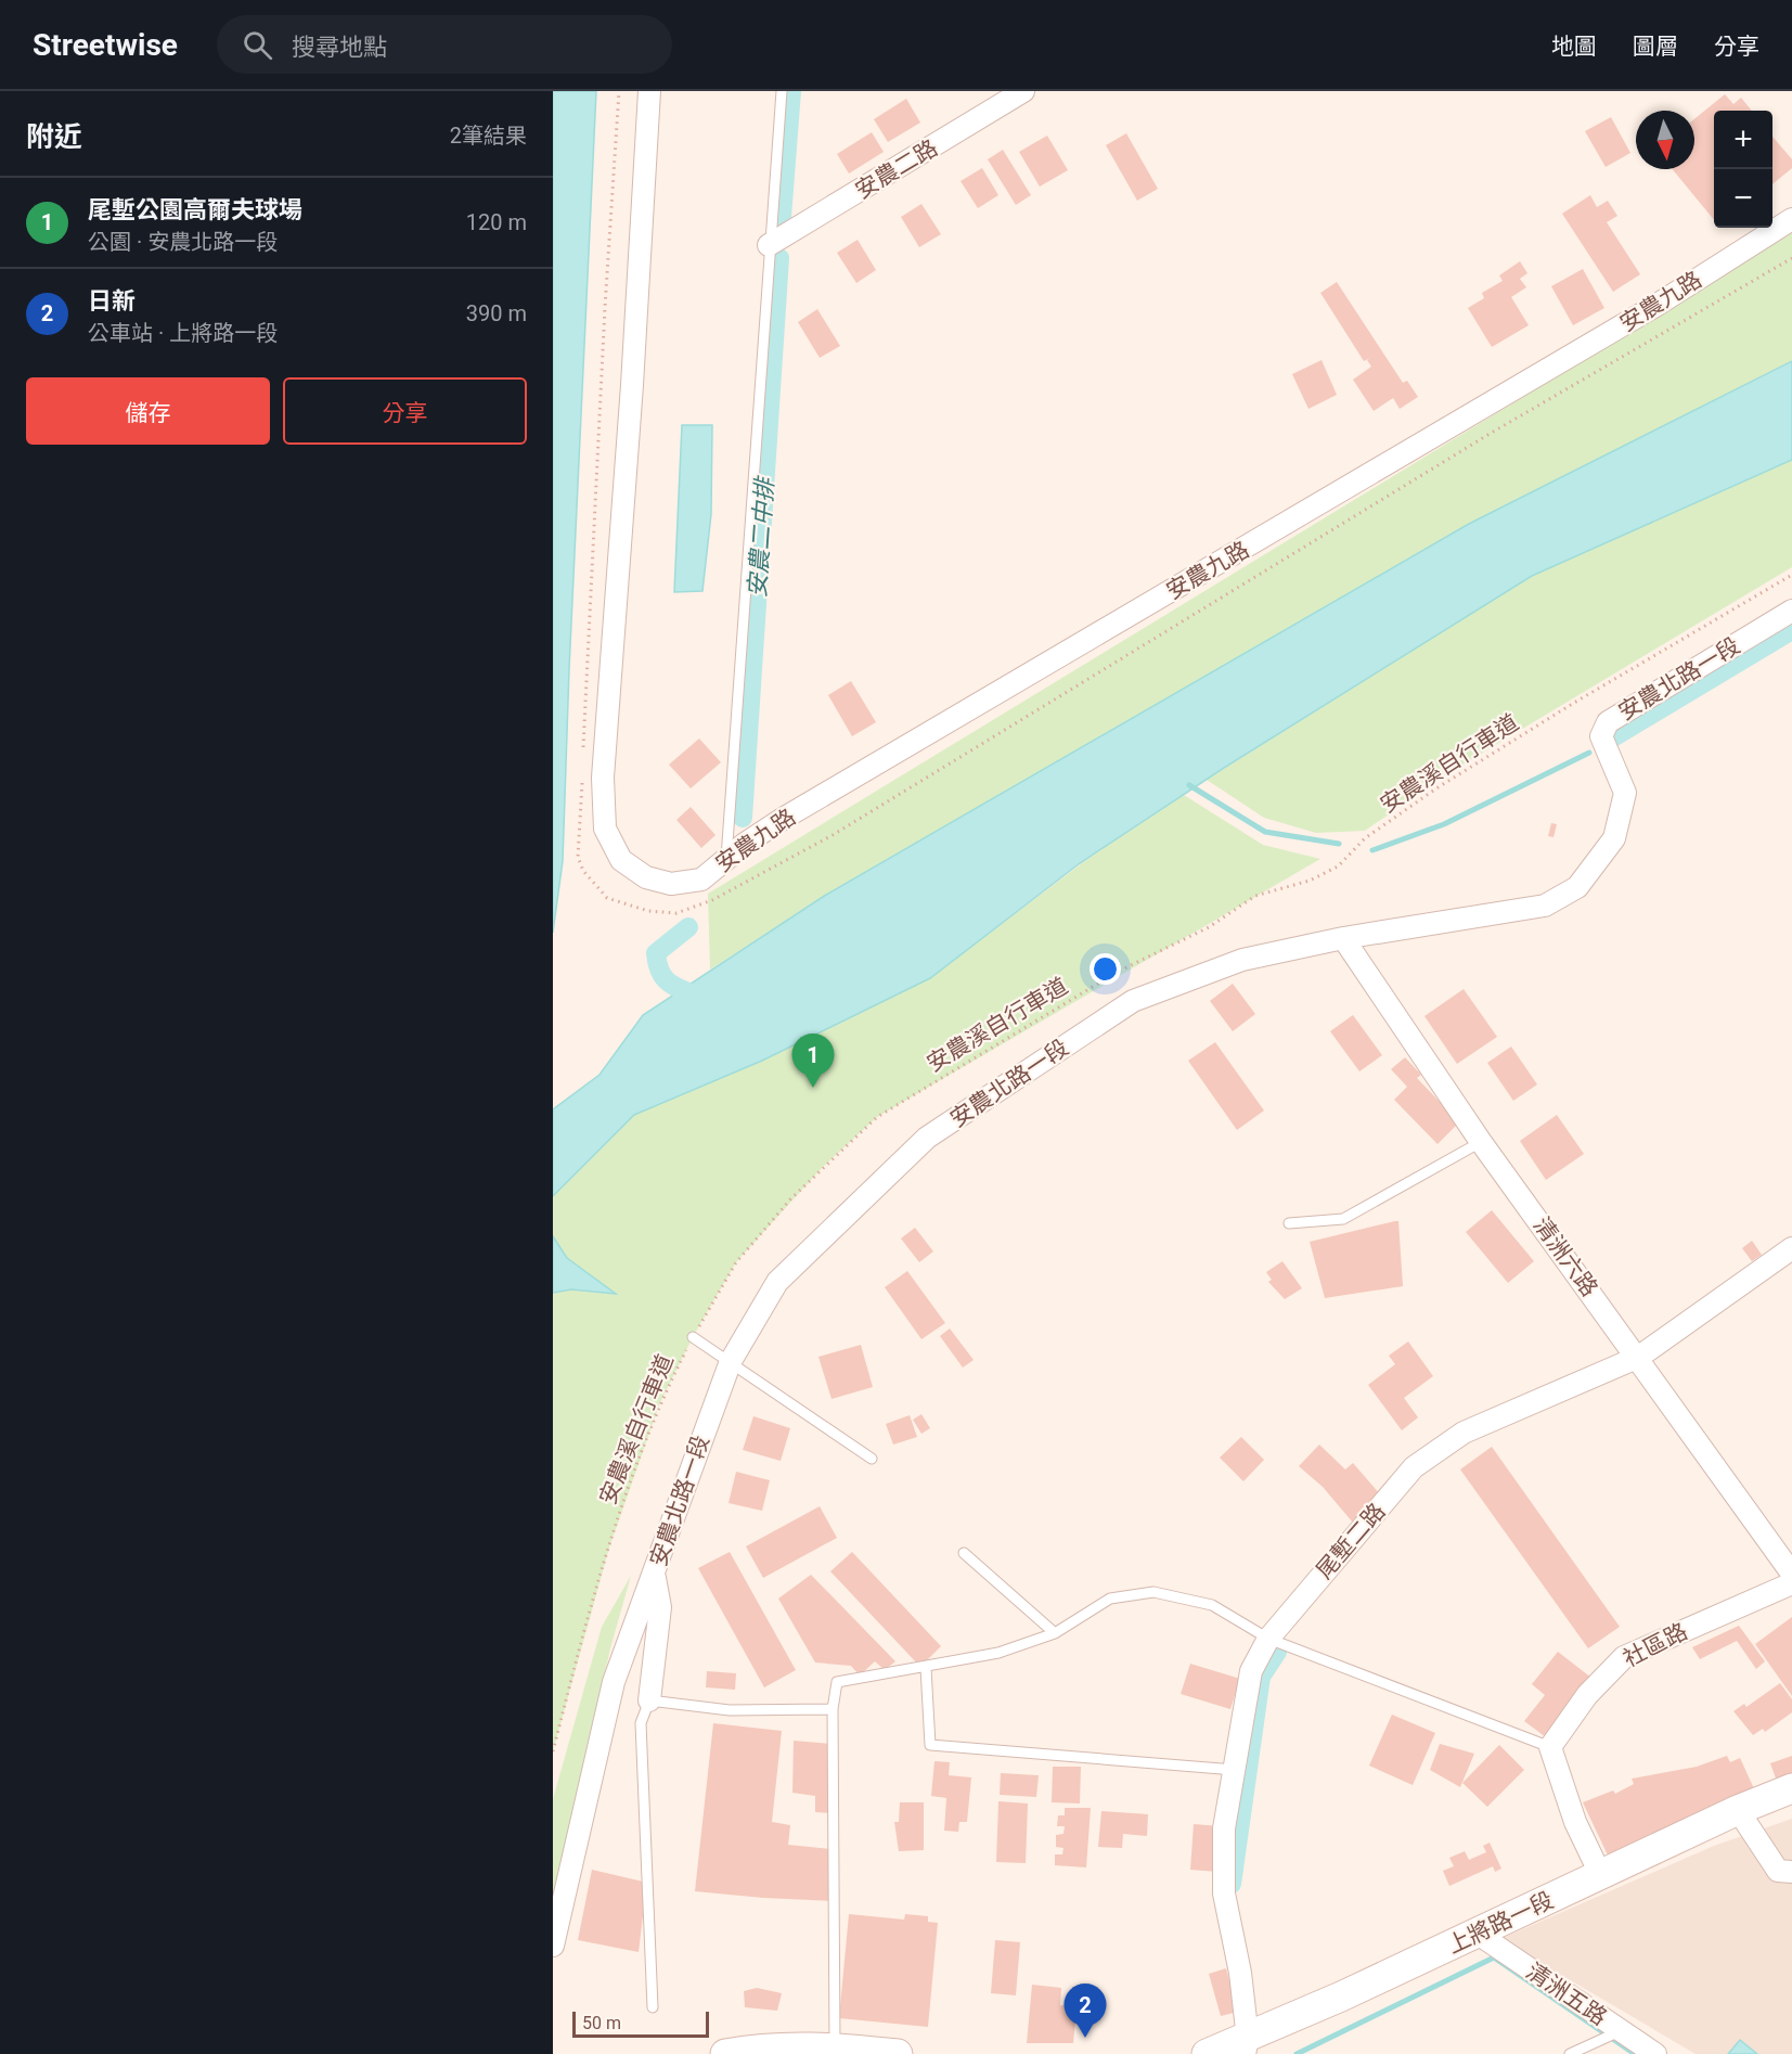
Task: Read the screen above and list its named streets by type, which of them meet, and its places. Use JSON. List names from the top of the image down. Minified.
{"streets":{"main road":["上將路一段"],"street":["安農二路","安農九路","安農北路一段","清洲六路","尾塹二路","社區路","清洲五路"],"path":["安農溪自行車道"]},"crossings":[["安農北路一段","清洲六路"],["清洲六路","尾塹二路"],["尾塹二路","上將路一段"],["上將路一段","清洲五路"]],"water":["安農二中排"],"scale_bar":"50 m","north":"bottom","page":{"header":"Streetwise","search":"搜尋地點","nav":["地圖","圖層","分享"],"heading":["附近","2筆結果"],"map_buttons":["+","−"],"list":[{"mark":"1","name":"尾塹公園高爾夫球場","note":"公園 · 安農北路一段","value":"120 m"},{"mark":"2","name":"日新","note":"公車站 · 上將路一段","value":"390 m"}],"buttons":["儲存","分享"],"pins":["1","2"],"scale":"50 m"}}
